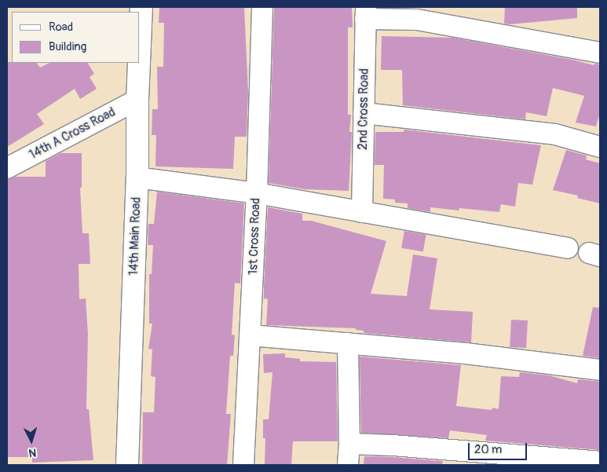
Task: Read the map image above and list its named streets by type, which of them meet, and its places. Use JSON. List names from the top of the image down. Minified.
{"streets":{"street":["2nd Cross Road","14th A Cross Road","14th Main Road","1st Cross Road"]},"crossings":[["14th A Cross Road","14th Main Road"]],"legend":["Road","Building"],"scale_bar":"20 m","north":"bottom"}
